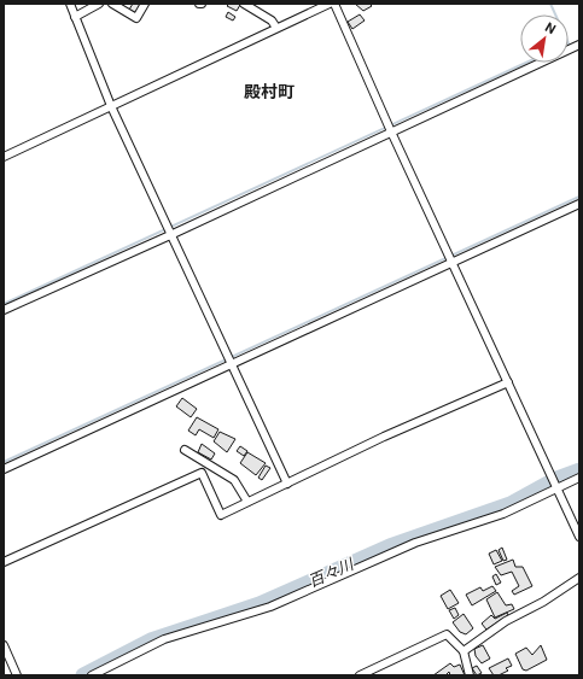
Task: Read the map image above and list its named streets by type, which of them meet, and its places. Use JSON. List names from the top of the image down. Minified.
{"districts":["殿村町"],"water":["百々川"],"north":"top right"}
